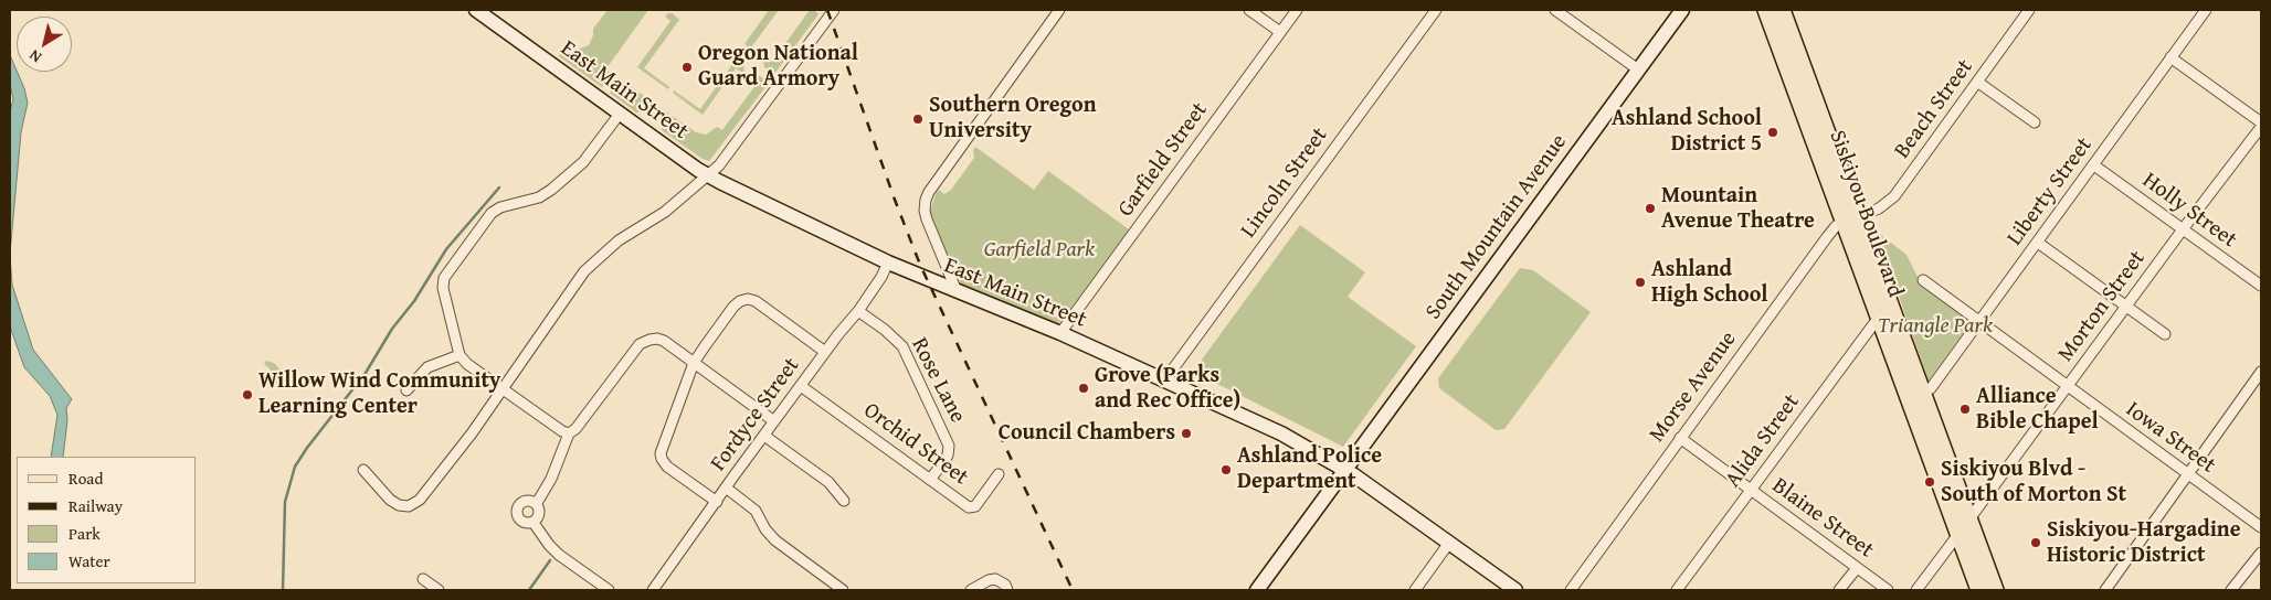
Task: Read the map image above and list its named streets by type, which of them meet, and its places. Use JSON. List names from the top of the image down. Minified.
{"streets":{"main road":["Siskiyou Boulevard"],"street":["East Main Street","Beach Street","Garfield Street","Lincoln Street","Liberty Street","Holly Street","South Mountain Avenue","Morton Street","Rose Lane","Morse Avenue","Fordyce Street","Iowa Street","Alida Street","Orchid Street","Blaine Street"]},"crossings":[["East Main Street","Garfield Street"],["East Main Street","Lincoln Street"],["East Main Street","South Mountain Avenue"],["East Main Street","Fordyce Street"],["Beach Street","Siskiyou Boulevard"],["Beach Street","Morse Avenue"],["Liberty Street","Holly Street"],["Liberty Street","Siskiyou Boulevard"],["Liberty Street","Iowa Street"],["Holly Street","Morton Street"],["Siskiyou Boulevard","Morton Street"],["Siskiyou Boulevard","Morse Avenue"],["Siskiyou Boulevard","Alida Street"],["Morton Street","Iowa Street"],["Rose Lane","Fordyce Street"],["Rose Lane","Orchid Street"],["Morse Avenue","Blaine Street"],["Fordyce Street","Orchid Street"],["Alida Street","Blaine Street"]],"parks":["Garfield Park","Triangle Park"],"places":["Oregon National Guard Armory","Southern Oregon University","Ashland School District 5","Mountain Avenue Theatre","Ashland High School","Grove (Parks and Rec Office)","Willow Wind Community Learning Center","Alliance Bible Chapel","Council Chambers","Ashland Police Department","Siskiyou Blvd - South of Morton St","Siskiyou-Hargadine Historic District"],"legend":["Road","Railway","Park","Water"],"north":"bottom left"}
